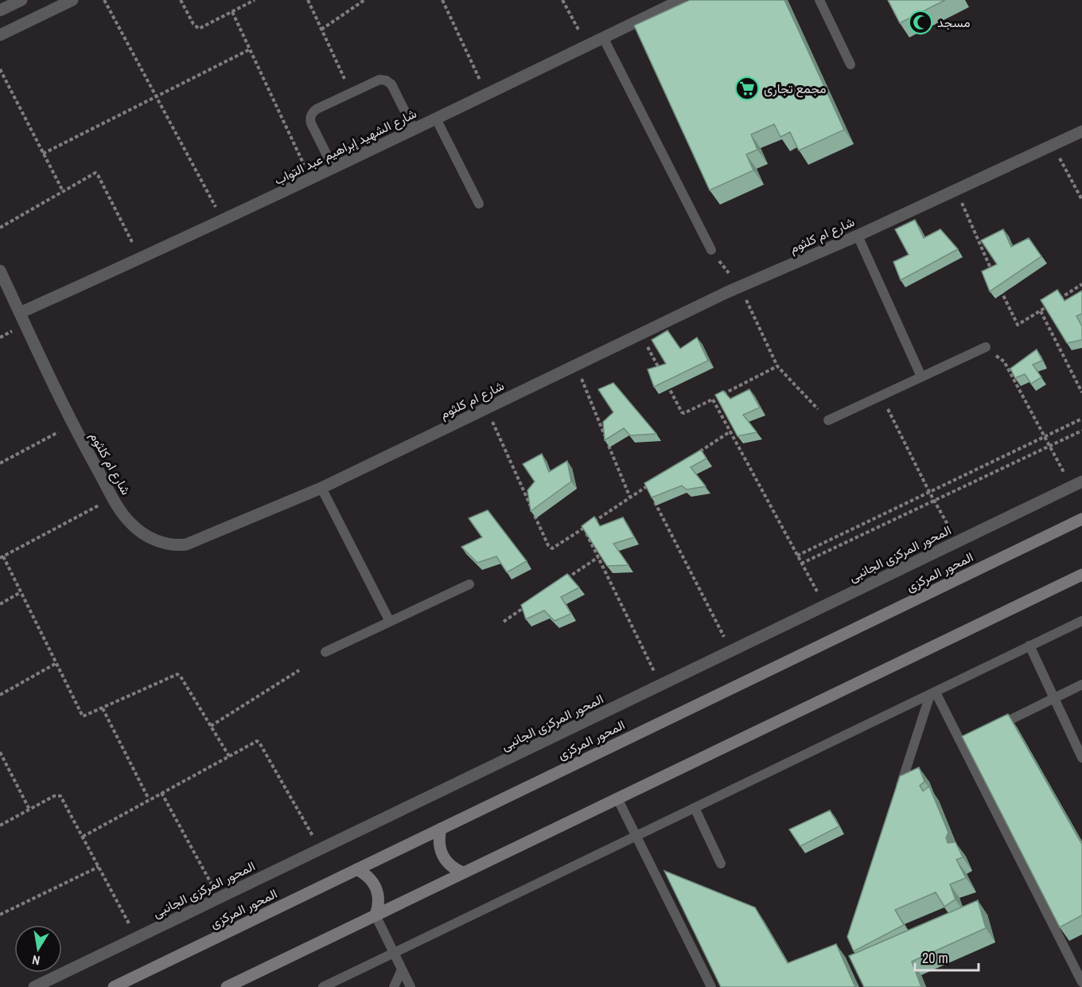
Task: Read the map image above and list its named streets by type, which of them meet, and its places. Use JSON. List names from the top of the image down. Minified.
{"streets":{"main road":["المحور المركزى"],"street":["شارع الشهيد إبراهيم عبد التواب","شارع ام كلثوم","المحور المركزى الجانبى"]},"crossings":[["شارع الشهيد إبراهيم عبد التواب","شارع ام كلثوم"]],"places":{"mosque":["مسجد"],"supermarket":["مجمع تجارى"]},"scale_bar":"20 m","north":"bottom"}
